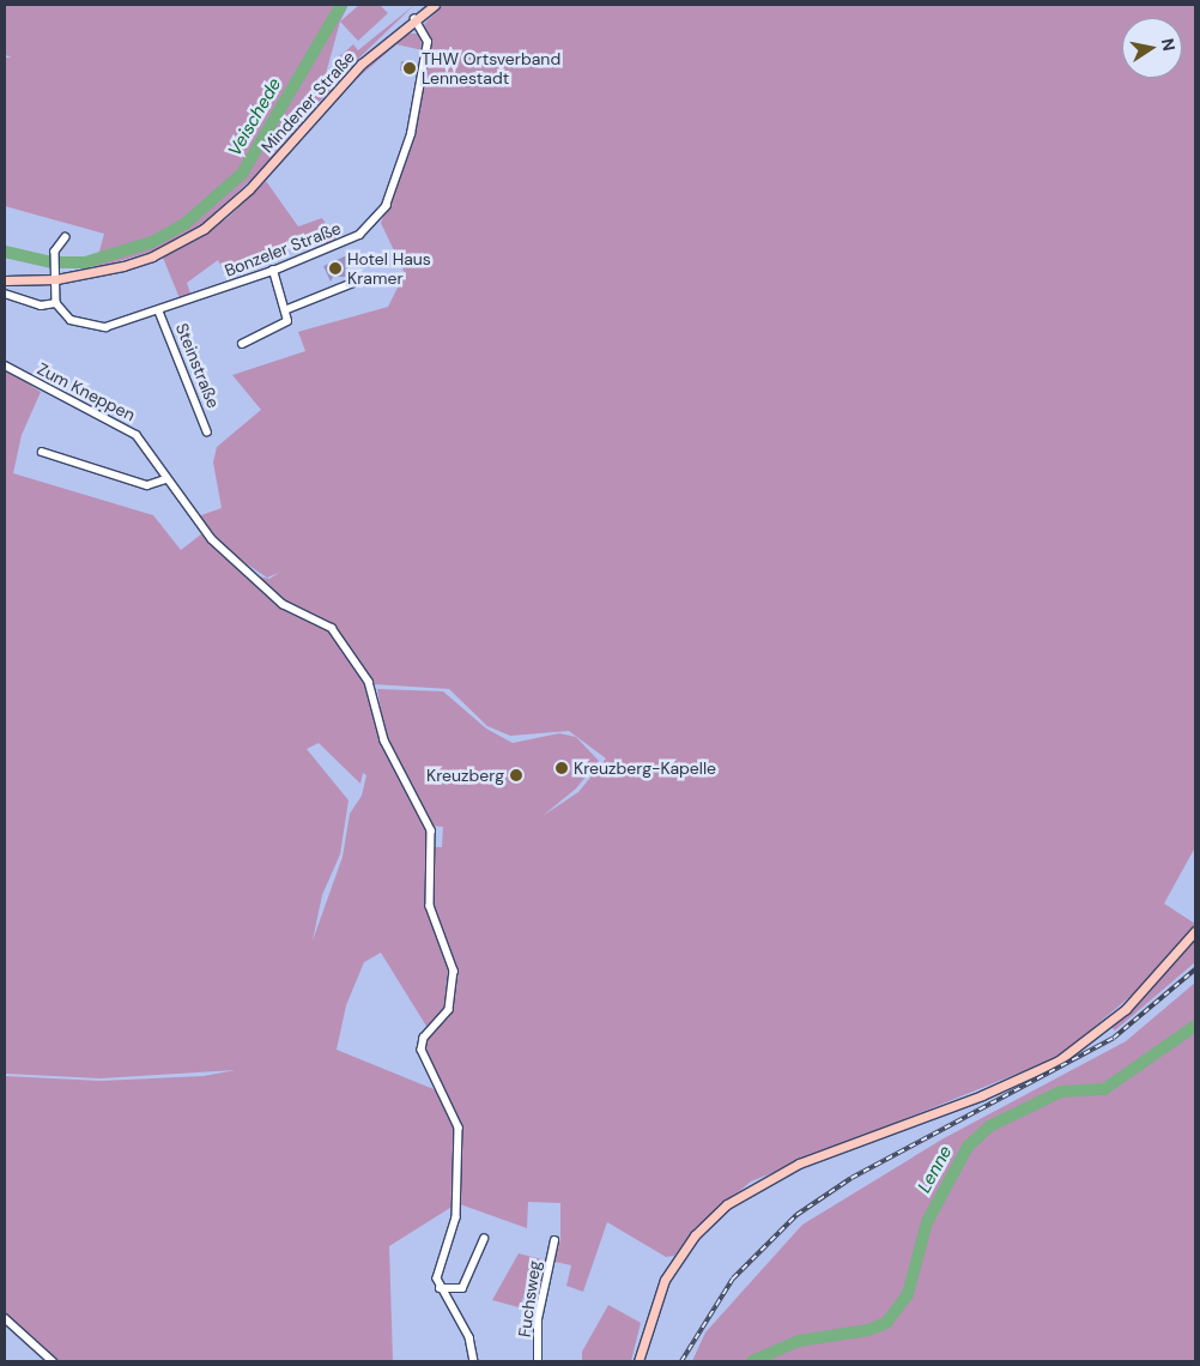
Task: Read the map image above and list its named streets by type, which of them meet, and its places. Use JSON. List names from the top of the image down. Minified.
{"streets":{"main road":["Mindener Straße"],"street":["Bonzeler Straße","Steinstraße","Zum Kneppen","Fuchsweg"]},"crossings":[["Mindener Straße","Bonzeler Straße"],["Bonzeler Straße","Steinstraße"]],"water":["Veischede","Lenne"],"places":["THW Ortsverband Lennestadt","Hotel Haus Kramer","Kreuzberg-Kapelle","Kreuzberg"],"north":"right"}
